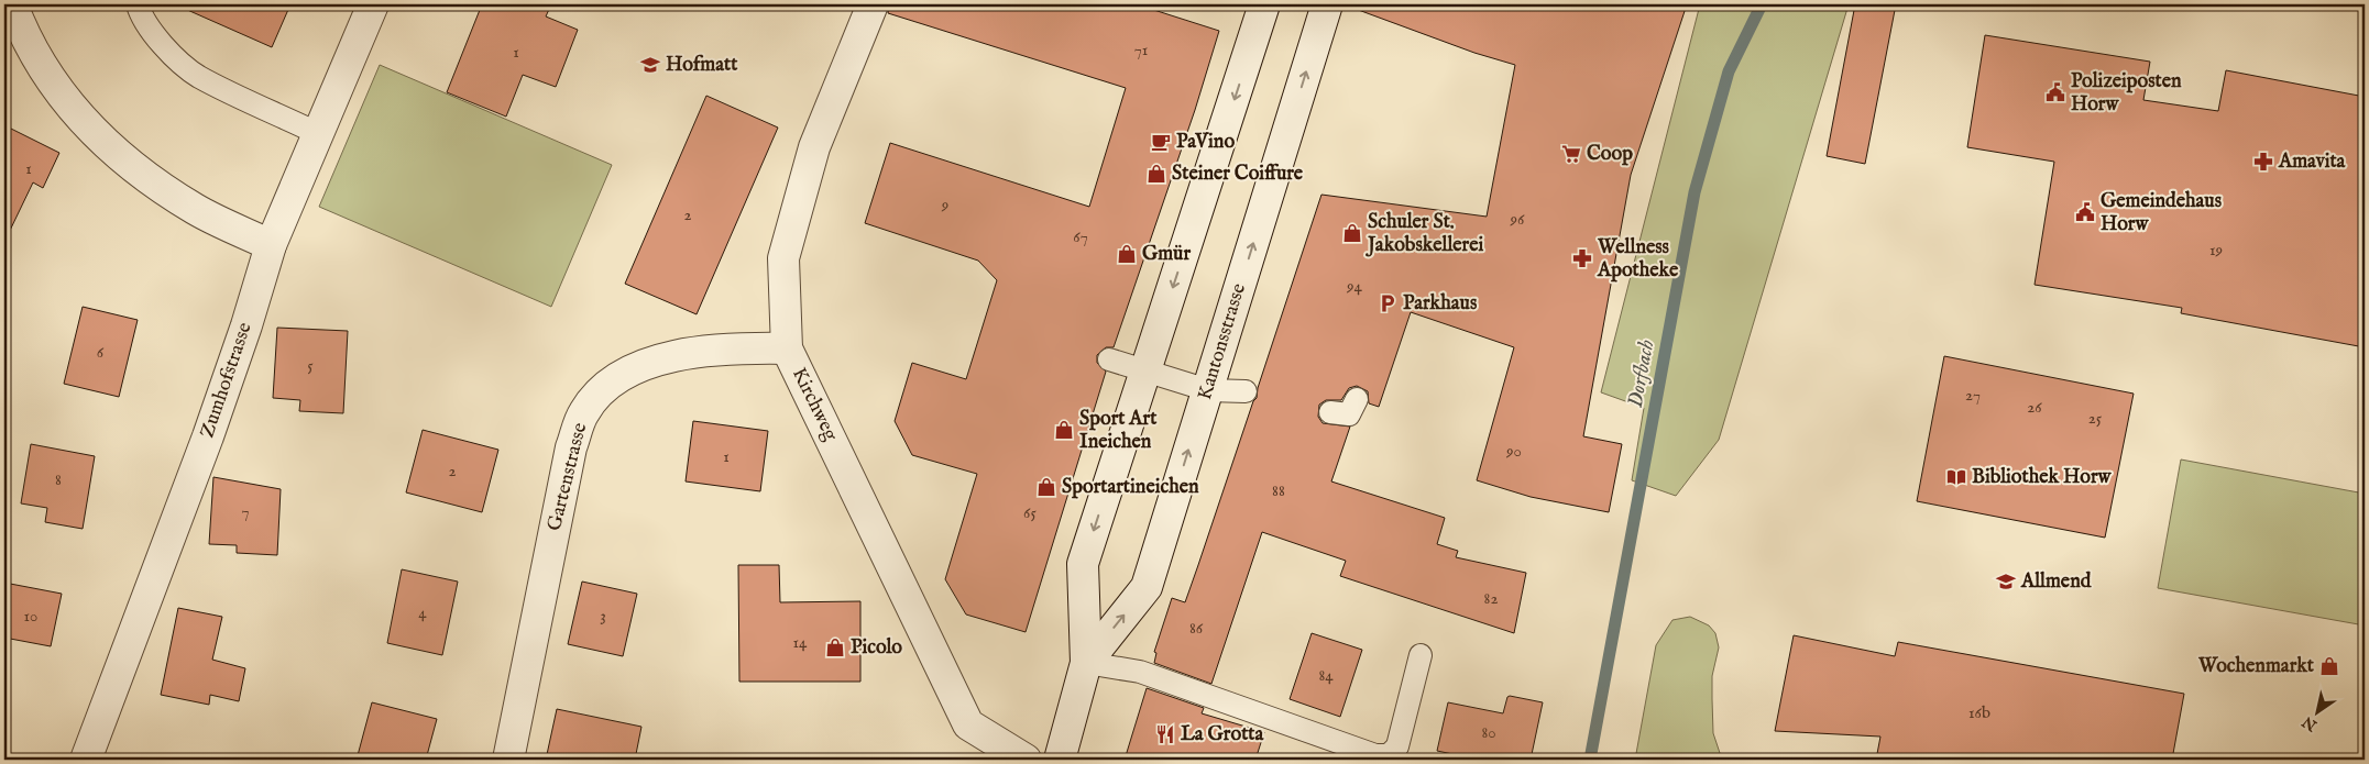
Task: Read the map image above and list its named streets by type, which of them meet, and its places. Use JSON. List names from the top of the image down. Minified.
{"streets":{"street":["Kantonsstrasse","Zumhofstrasse","Kirchweg","Gartenstrasse"]},"crossings":[["Kirchweg","Gartenstrasse"]],"water":["Dorfbach"],"places":{"school or university":["Hofmatt","Allmend"],"public building":["Polizeiposten Horw","Gemeindehaus Horw"],"cafe":["PaVino"],"supermarket":["Coop"],"pharmacy":["Amavita","Wellness Apotheke"],"shop":["Steiner Coiffure","Schuler St. Jakobskellerei","Gmür","Sport Art Ineichen","Sportartineichen","Picolo","Wochenmarkt"],"parking":["Parkhaus"],"library":["Bibliothek Horw"],"restaurant":["La Grotta"]},"house_numbers":["71","1","1","9","2","96","67","19","94","6","5","27","26","25","90","1","2","8","88","7","65","82","4","10","3","86","14","84","16b","80"],"north":"bottom left"}
